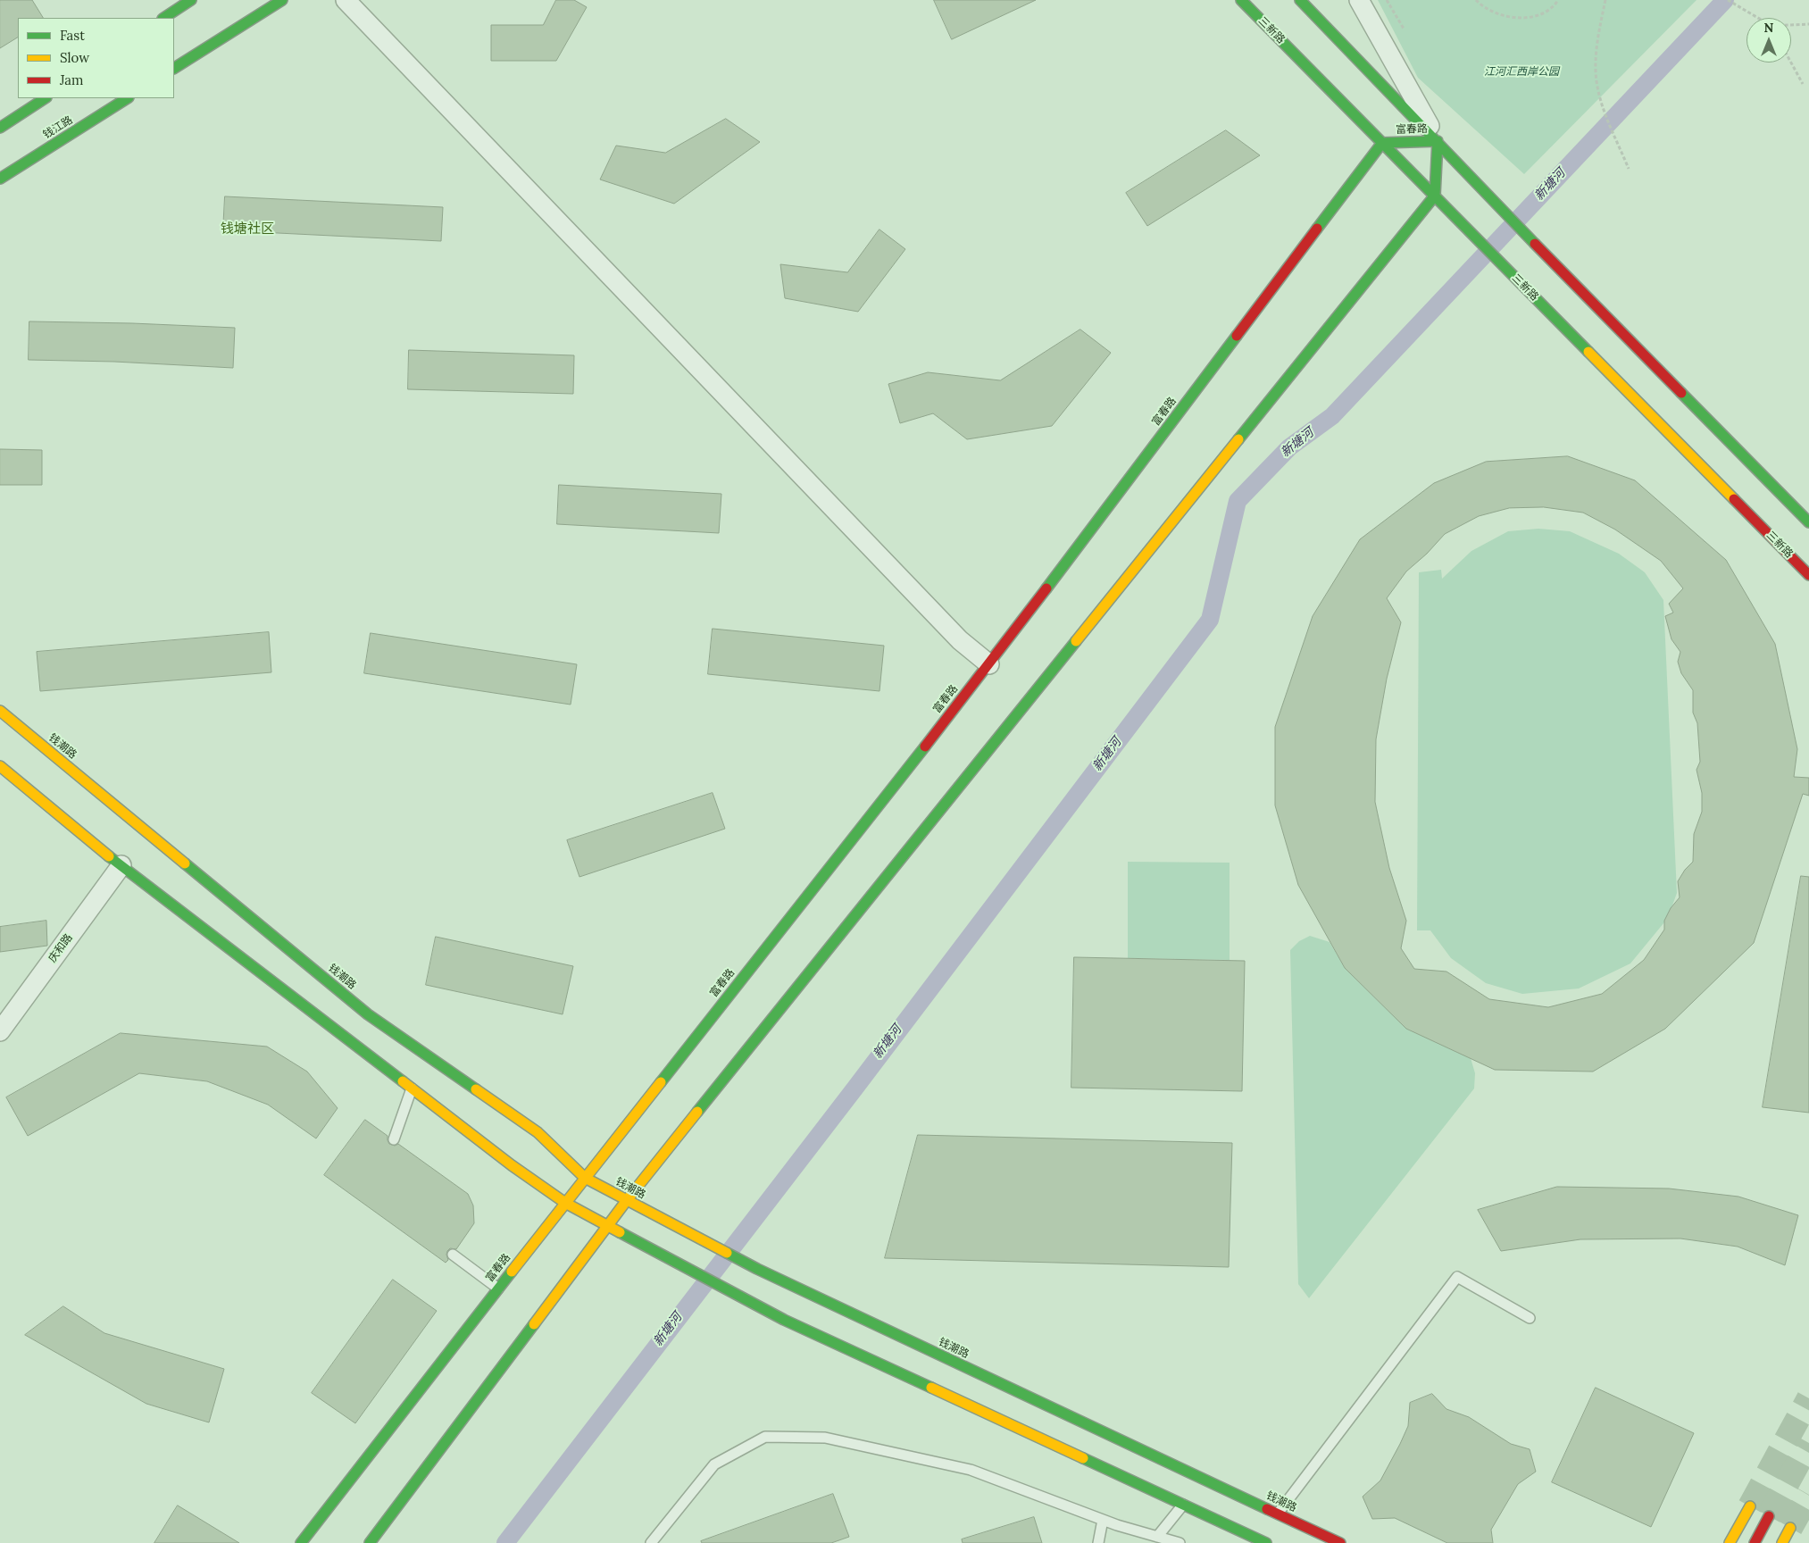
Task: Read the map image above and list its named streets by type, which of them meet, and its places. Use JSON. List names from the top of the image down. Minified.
{"streets":{"main road":["三新路","钱江路","富春路","钱潮路"],"street":["庆和路"]},"crossings":[["三新路","富春路"],["富春路","钱潮路"]],"districts":["钱塘社区"],"water":["新塘河"],"parks":["江河汇西岸公园"],"legend":["Fast","Slow","Jam"],"north":"top"}
